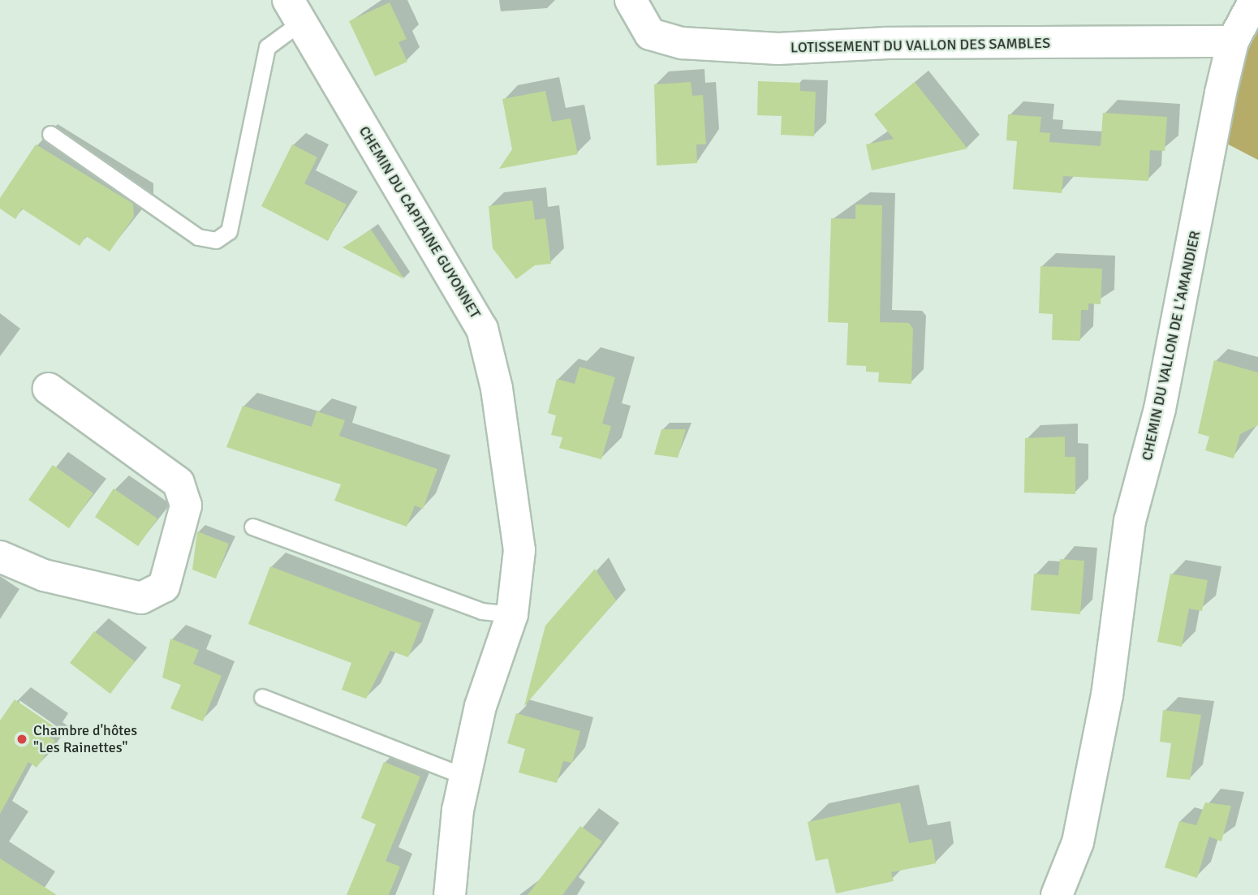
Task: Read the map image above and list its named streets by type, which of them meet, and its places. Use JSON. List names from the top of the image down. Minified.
{"streets":{"street":["LOTISSEMENT DU VALLON DES SAMBLES","CHEMIN DU CAPITAINE GUYONNET","CHEMIN DU VALLON DE L'AMANDIER"]},"crossings":[["LOTISSEMENT DU VALLON DES SAMBLES","CHEMIN DU VALLON DE L'AMANDIER"]],"places":["Chambre d'hôtes \"Les Rainettes\""]}
